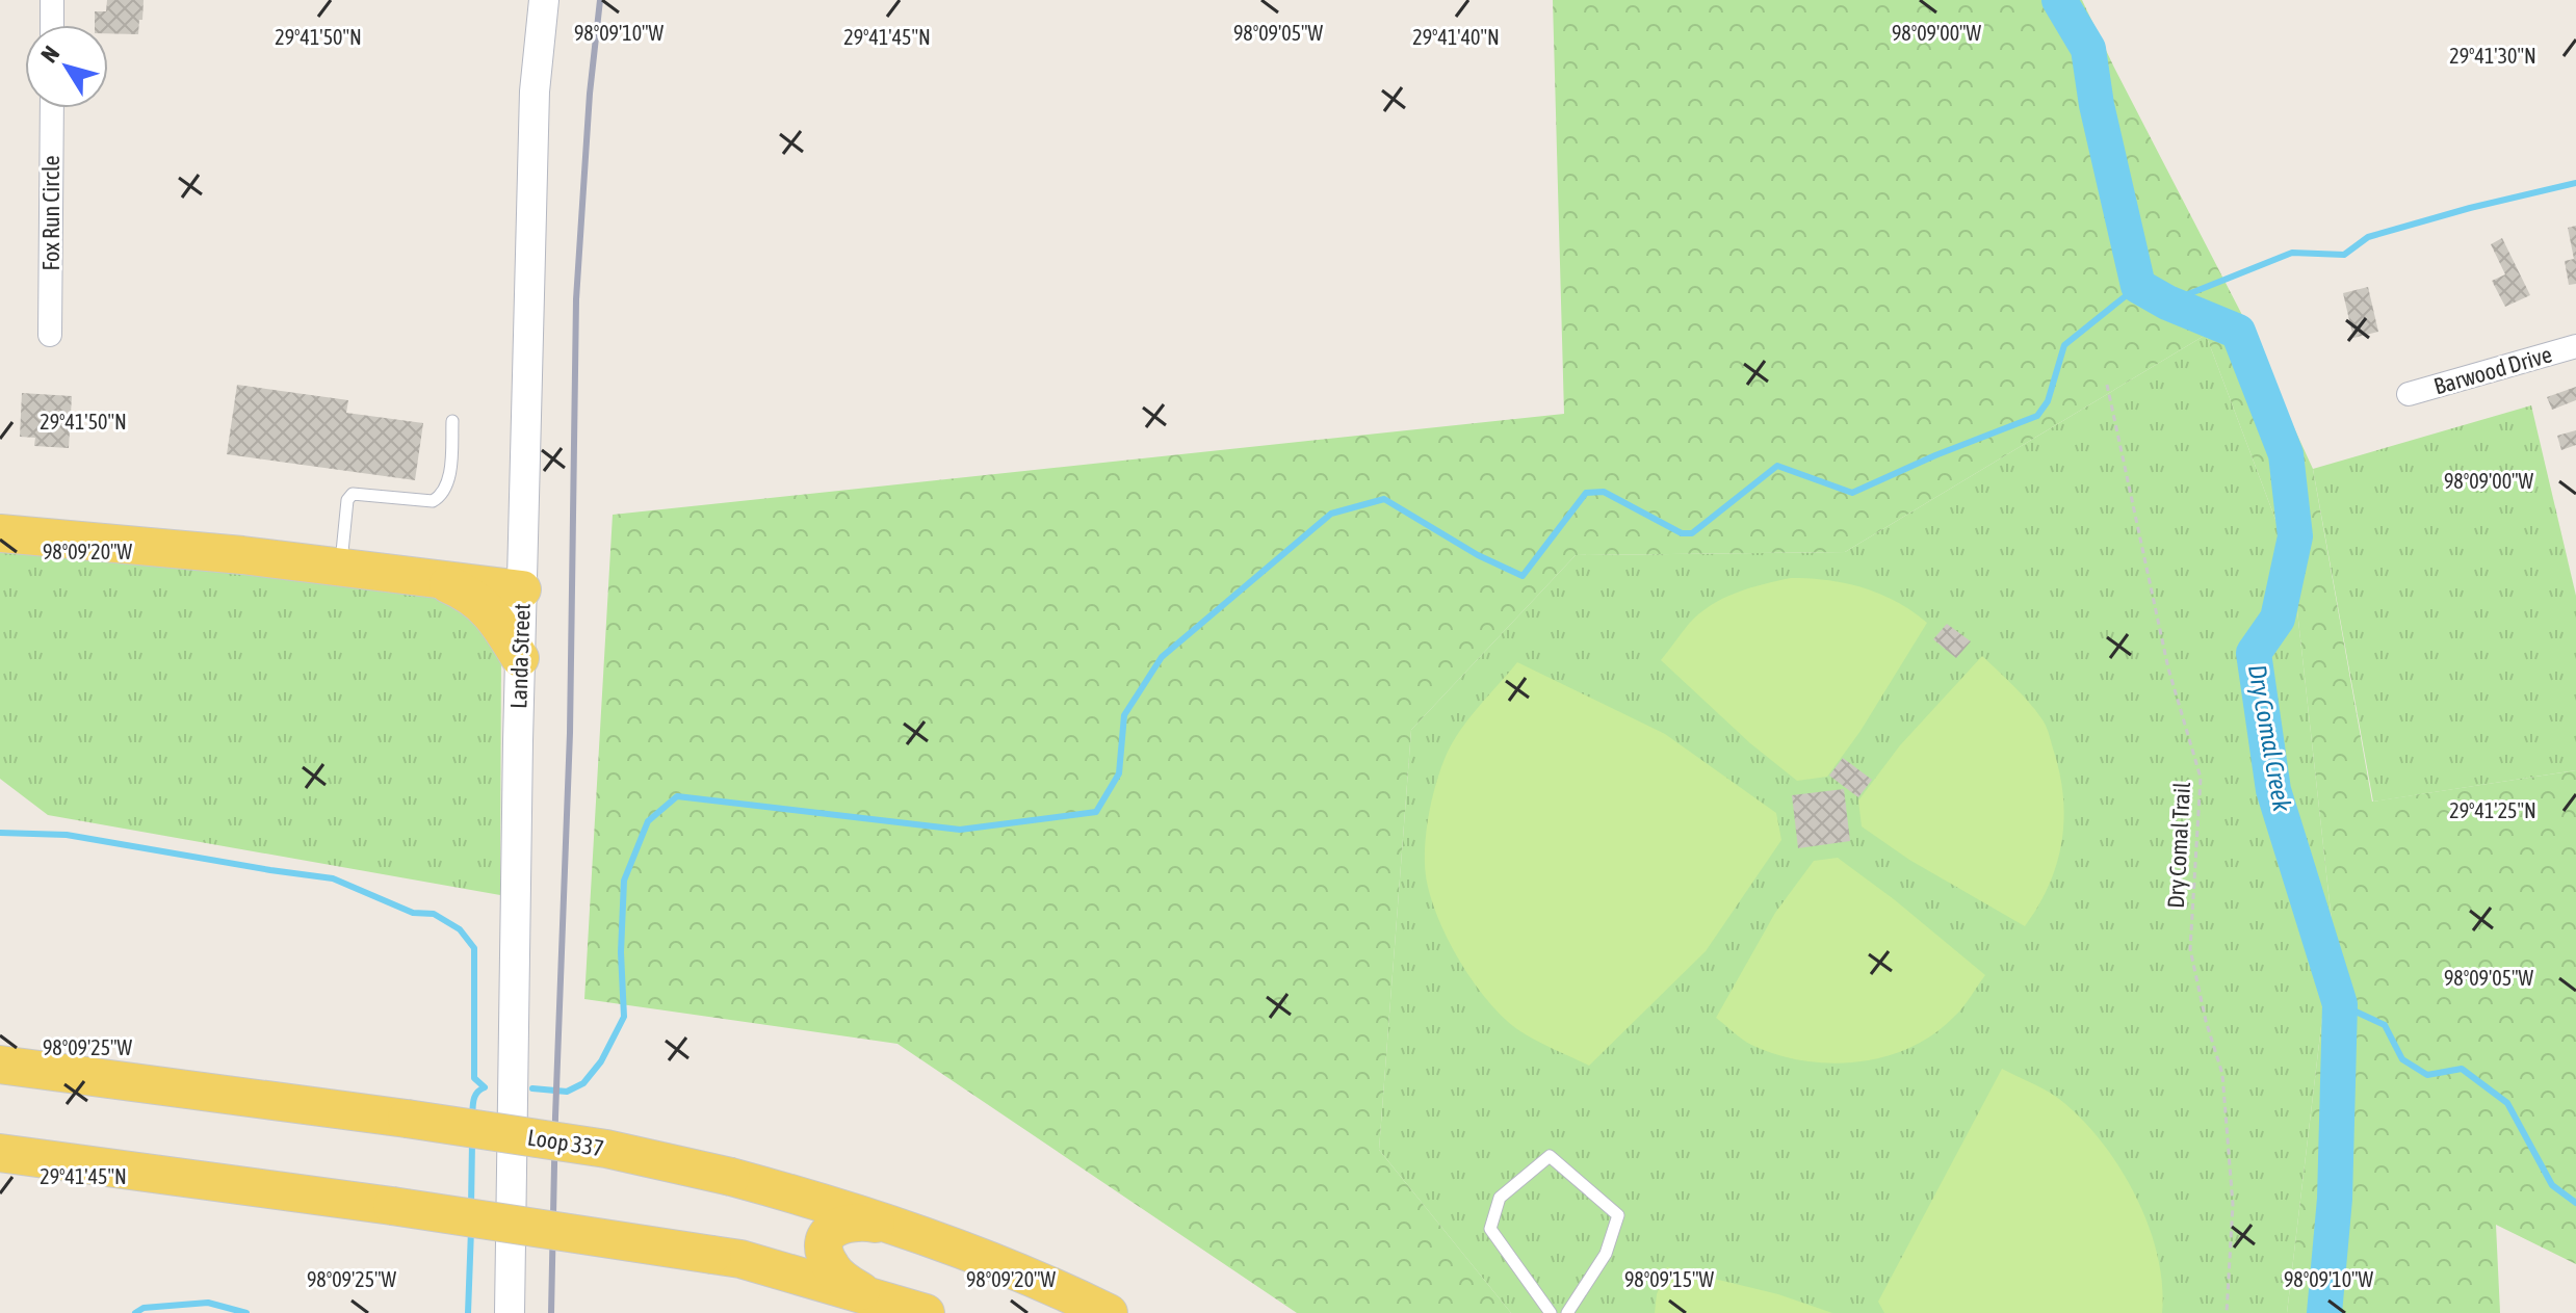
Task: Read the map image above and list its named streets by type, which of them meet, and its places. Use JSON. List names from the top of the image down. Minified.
{"streets":{"main road":["Loop 337"],"street":["Fox Run Circle","Barwood Drive","Landa Street"],"path":["Dry Comal Trail"]},"water":["Dry Comal Creek"],"north":"top left","coordinates":["98°09'10\"W","98°09'05\"W","98°09'00\"W","29°41'50\"N","29°41'45\"N","29°41'40\"N","29°41'30\"N","98°09'20\"W","29°41'25\"N","98°09'25\"W","98°09'15\"W"]}
